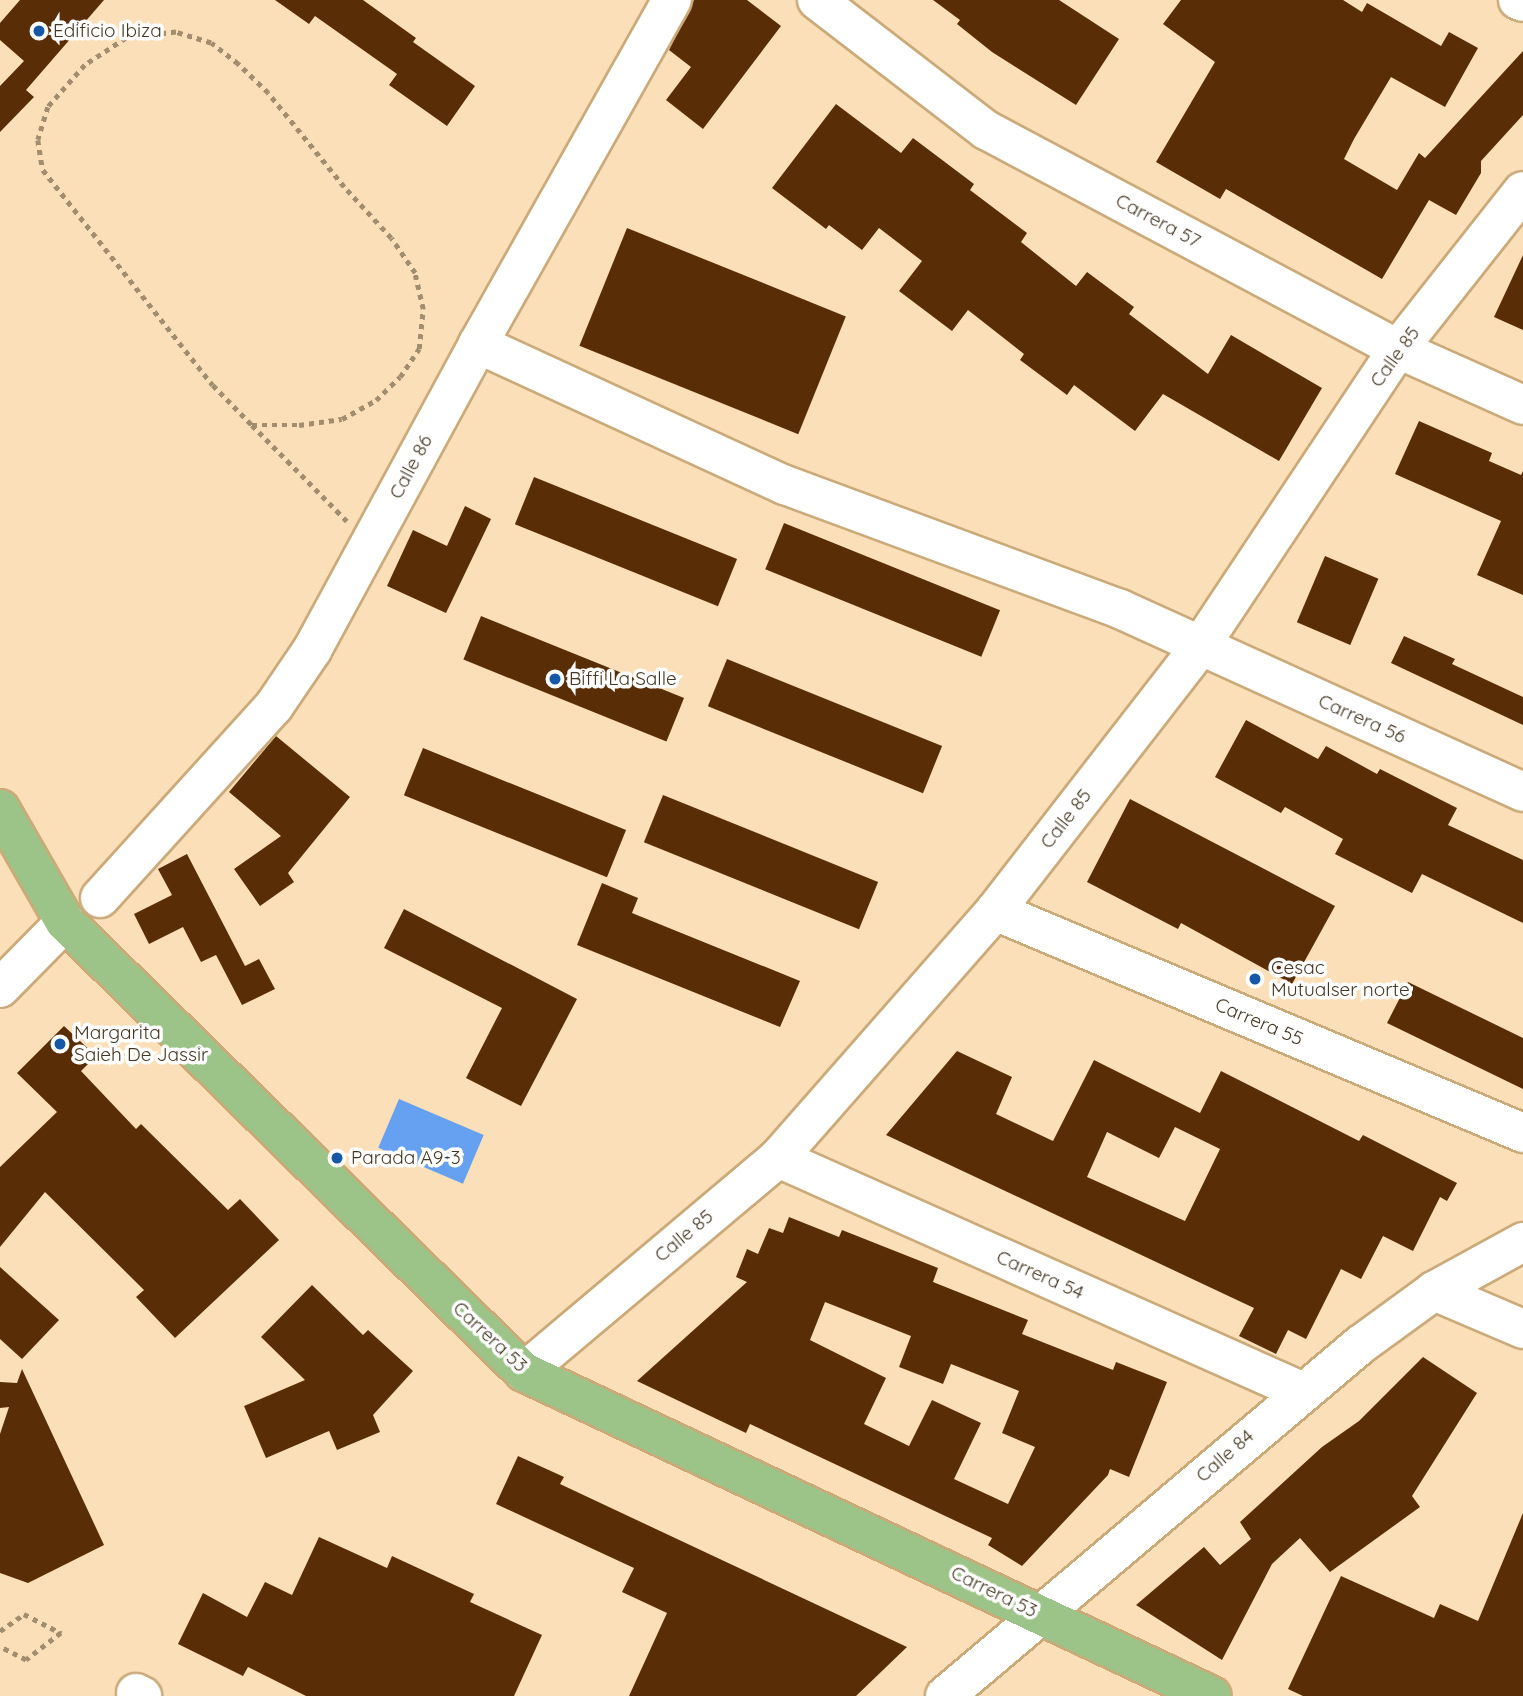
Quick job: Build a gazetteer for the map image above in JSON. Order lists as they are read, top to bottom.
{
  "streets": {
    "main road": ["Carrera 53"],
    "street": [
      "Carrera 57",
      "Calle 85",
      "Calle 86",
      "Carrera 56",
      "Carrera 55",
      "Carrera 54",
      "Calle 84"
    ]
  },
  "crossings": [
    ["Carrera 57", "Calle 85"],
    ["Calle 85", "Carrera 56"],
    ["Calle 85", "Carrera 55"],
    ["Calle 85", "Carrera 54"],
    ["Calle 85", "Carrera 53"],
    ["Calle 86", "Carrera 56"],
    ["Carrera 54", "Calle 84"],
    ["Carrera 53", "Calle 84"]
  ],
  "places": [
    "Edificio Ibiza",
    "Biffi La Salle",
    "Cesac Mutualser norte",
    "Margarita Saieh De Jassir",
    "Parada A9-3"
  ]
}
